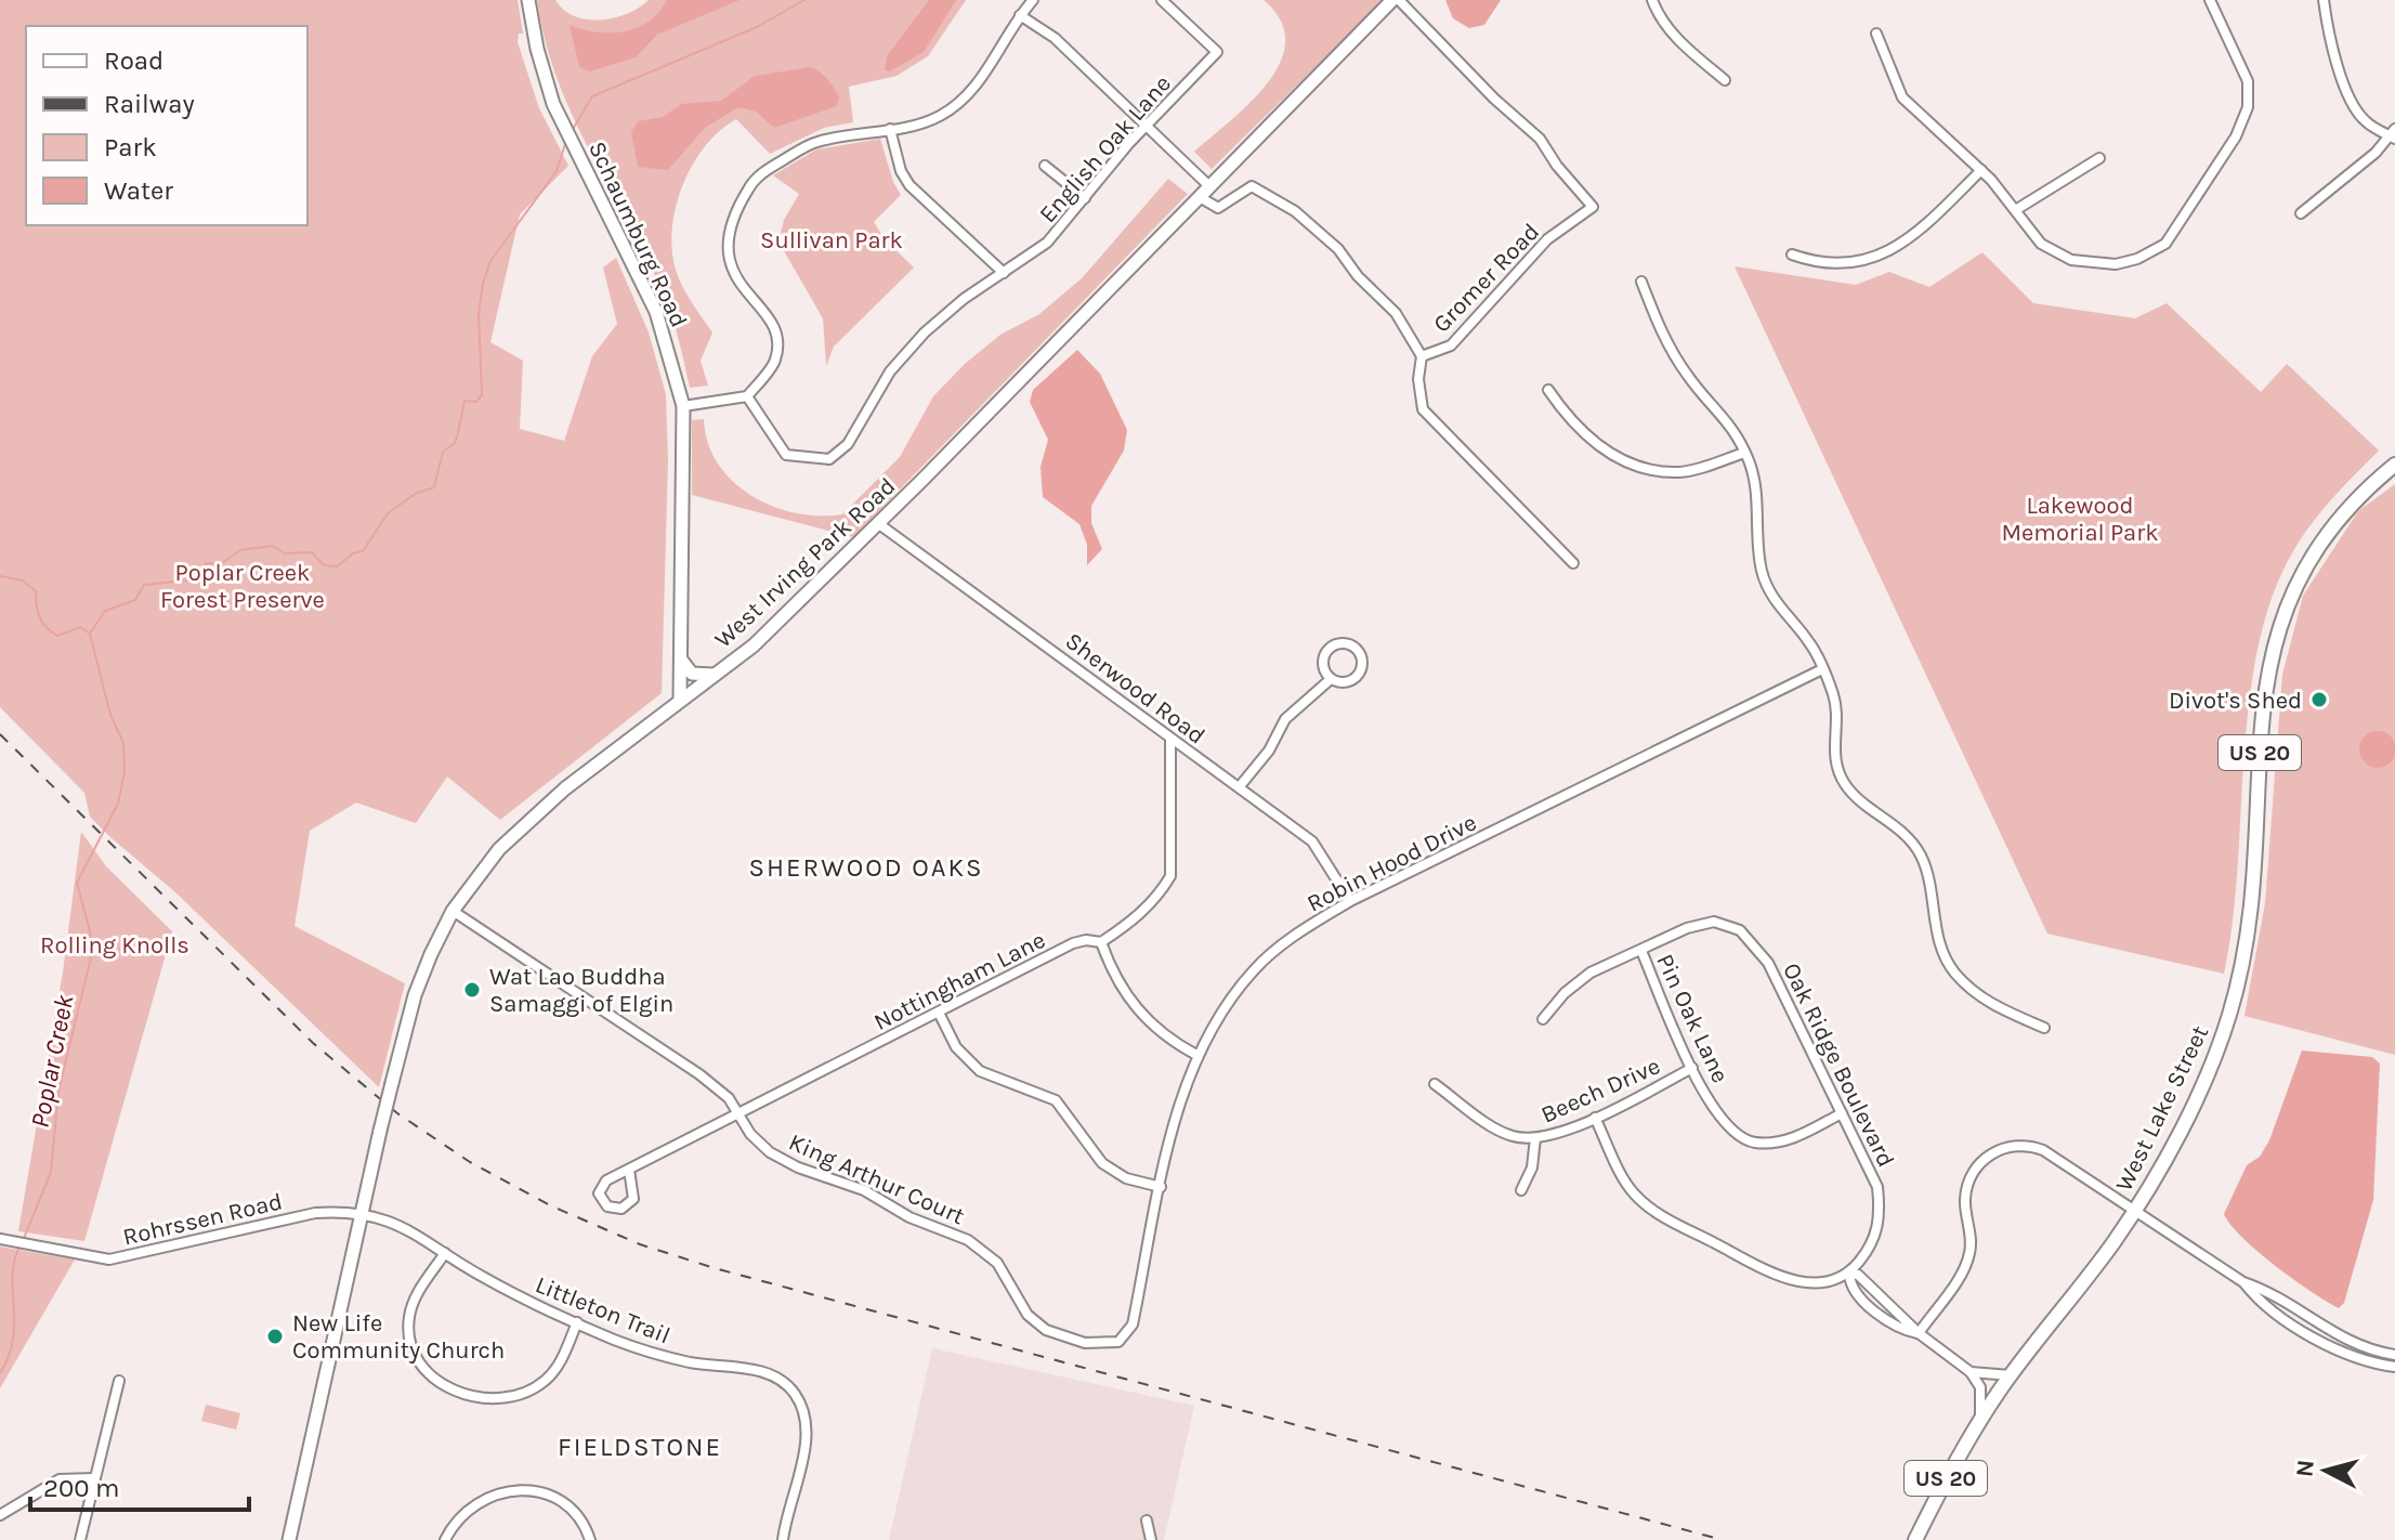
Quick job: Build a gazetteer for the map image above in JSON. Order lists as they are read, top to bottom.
{
  "streets": {
    "highway": ["US 20", "West Lake Street"],
    "main road": ["Schaumburg Road", "West Irving Park Road"],
    "street": [
      "English Oak Lane",
      "Gromer Road",
      "Sherwood Road",
      "Robin Hood Drive",
      "Nottingham Lane",
      "Pin Oak Lane",
      "Oak Ridge Boulevard",
      "Beech Drive",
      "King Arthur Court",
      "Rohrssen Road",
      "Littleton Trail"
    ]
  },
  "crossings": [
    ["Schaumburg Road", "West Irving Park Road"],
    ["Gromer Road", "West Irving Park Road"],
    ["West Irving Park Road", "Sherwood Road"],
    ["West Irving Park Road", "King Arthur Court"],
    ["West Irving Park Road", "Rohrssen Road"],
    ["West Irving Park Road", "Littleton Trail"],
    ["Sherwood Road", "Robin Hood Drive"],
    ["Sherwood Road", "Nottingham Lane"],
    ["Robin Hood Drive", "King Arthur Court"],
    ["Nottingham Lane", "King Arthur Court"],
    ["Pin Oak Lane", "Oak Ridge Boulevard"],
    ["Pin Oak Lane", "Beech Drive"],
    ["Rohrssen Road", "Littleton Trail"]
  ],
  "districts": ["SHERWOOD OAKS", "FIELDSTONE"],
  "water": ["Poplar Creek"],
  "parks": [
    "Sullivan Park",
    "Lakewood Memorial Park",
    "Poplar Creek Forest Preserve",
    "Rolling Knolls"
  ],
  "places": ["Divot's Shed", "Wat Lao Buddha Samaggi of Elgin", "New Life Community Church"],
  "legend": [
    "Road",
    "Railway",
    "Park",
    "Water"
  ],
  "scale_bar": "200 m",
  "north": "left"
}
